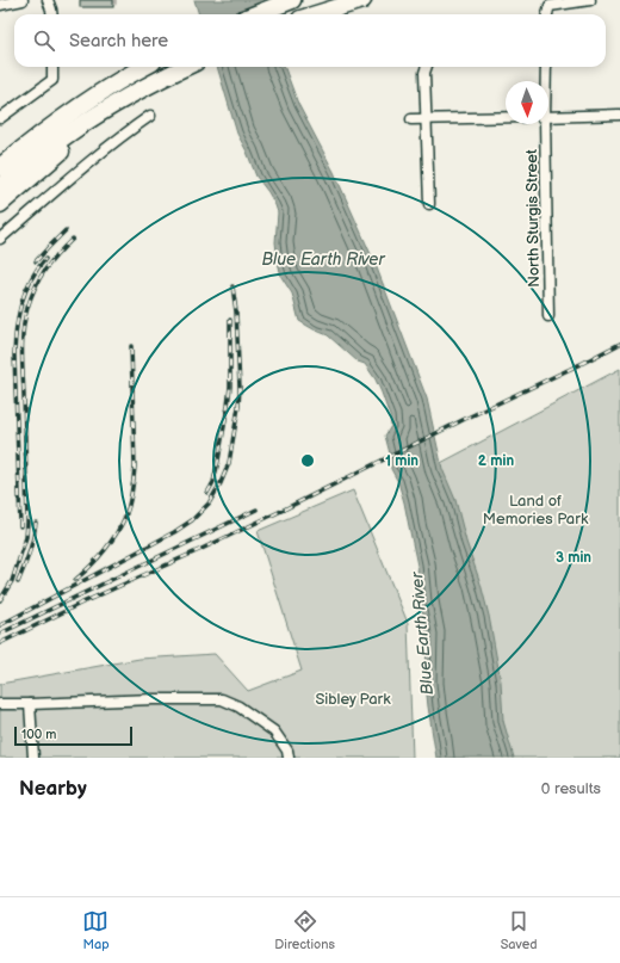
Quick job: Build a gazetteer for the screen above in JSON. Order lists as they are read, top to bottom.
{
  "streets": {
    "street": ["North Sturgis Street"]
  },
  "water": ["Blue Earth River"],
  "parks": ["Land of Memories Park", "Sibley Park"],
  "scale_bar": "100 m",
  "north": "bottom",
  "page": {
    "search": "Search here",
    "scale": "100 m",
    "heading": ["Nearby", "0 results"],
    "nav": ["Map", "Directions", "Saved"]
  },
  "rings": ["1 min", "2 min", "3 min"]
}
